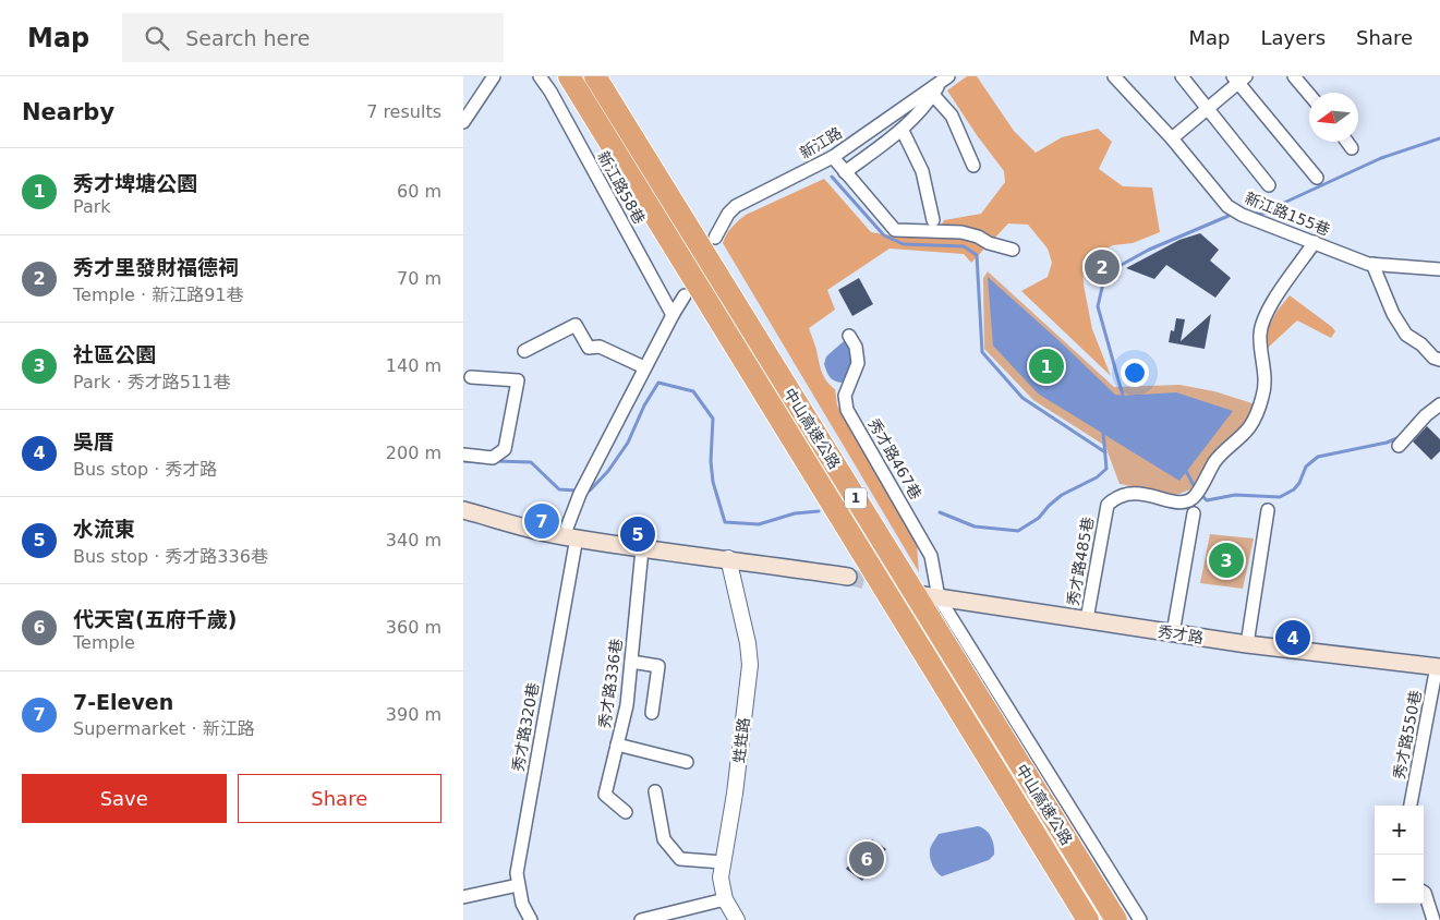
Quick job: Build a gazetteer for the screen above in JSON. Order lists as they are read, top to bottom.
{
  "streets": {
    "highway": ["中山高速公路", "1"],
    "main road": ["秀才路"],
    "street": [
      "新江路",
      "新江路58巷",
      "新江路155巷",
      "秀才路467巷",
      "秀才路485巷",
      "秀才路336巷",
      "秀才路320巷",
      "秀才路550巷",
      "甡甡路"
    ]
  },
  "crossings": [
    ["新江路155巷", "秀才路485巷"],
    ["秀才路467巷", "秀才路"],
    ["秀才路485巷", "秀才路"],
    ["秀才路", "秀才路550巷"]
  ],
  "north": "left",
  "page": {
    "header": "Map",
    "search": "Search here",
    "nav": ["Map", "Layers", "Share"],
    "heading": ["Nearby", "7 results"],
    "list": [
      {
        "mark": "1",
        "name": "秀才埤塘公園",
        "note": "Park",
        "value": "60 m"
      },
      {
        "mark": "2",
        "name": "秀才里發財福德祠",
        "note": "Temple · 新江路91巷",
        "value": "70 m"
      },
      {
        "mark": "3",
        "name": "社區公園",
        "note": "Park · 秀才路511巷",
        "value": "140 m"
      },
      {
        "mark": "4",
        "name": "吳厝",
        "note": "Bus stop · 秀才路",
        "value": "200 m"
      },
      {
        "mark": "5",
        "name": "水流東",
        "note": "Bus stop · 秀才路336巷",
        "value": "340 m"
      },
      {
        "mark": "6",
        "name": "代天宮(五府千歲)",
        "note": "Temple",
        "value": "360 m"
      },
      {
        "mark": "7",
        "name": "7-Eleven",
        "note": "Supermarket · 新江路",
        "value": "390 m"
      }
    ],
    "pins": [
      "2",
      "1",
      "7",
      "5",
      "3",
      "4",
      "6"
    ],
    "buttons": ["Save", "Share"],
    "map_buttons": ["+", "−"]
  }
}
